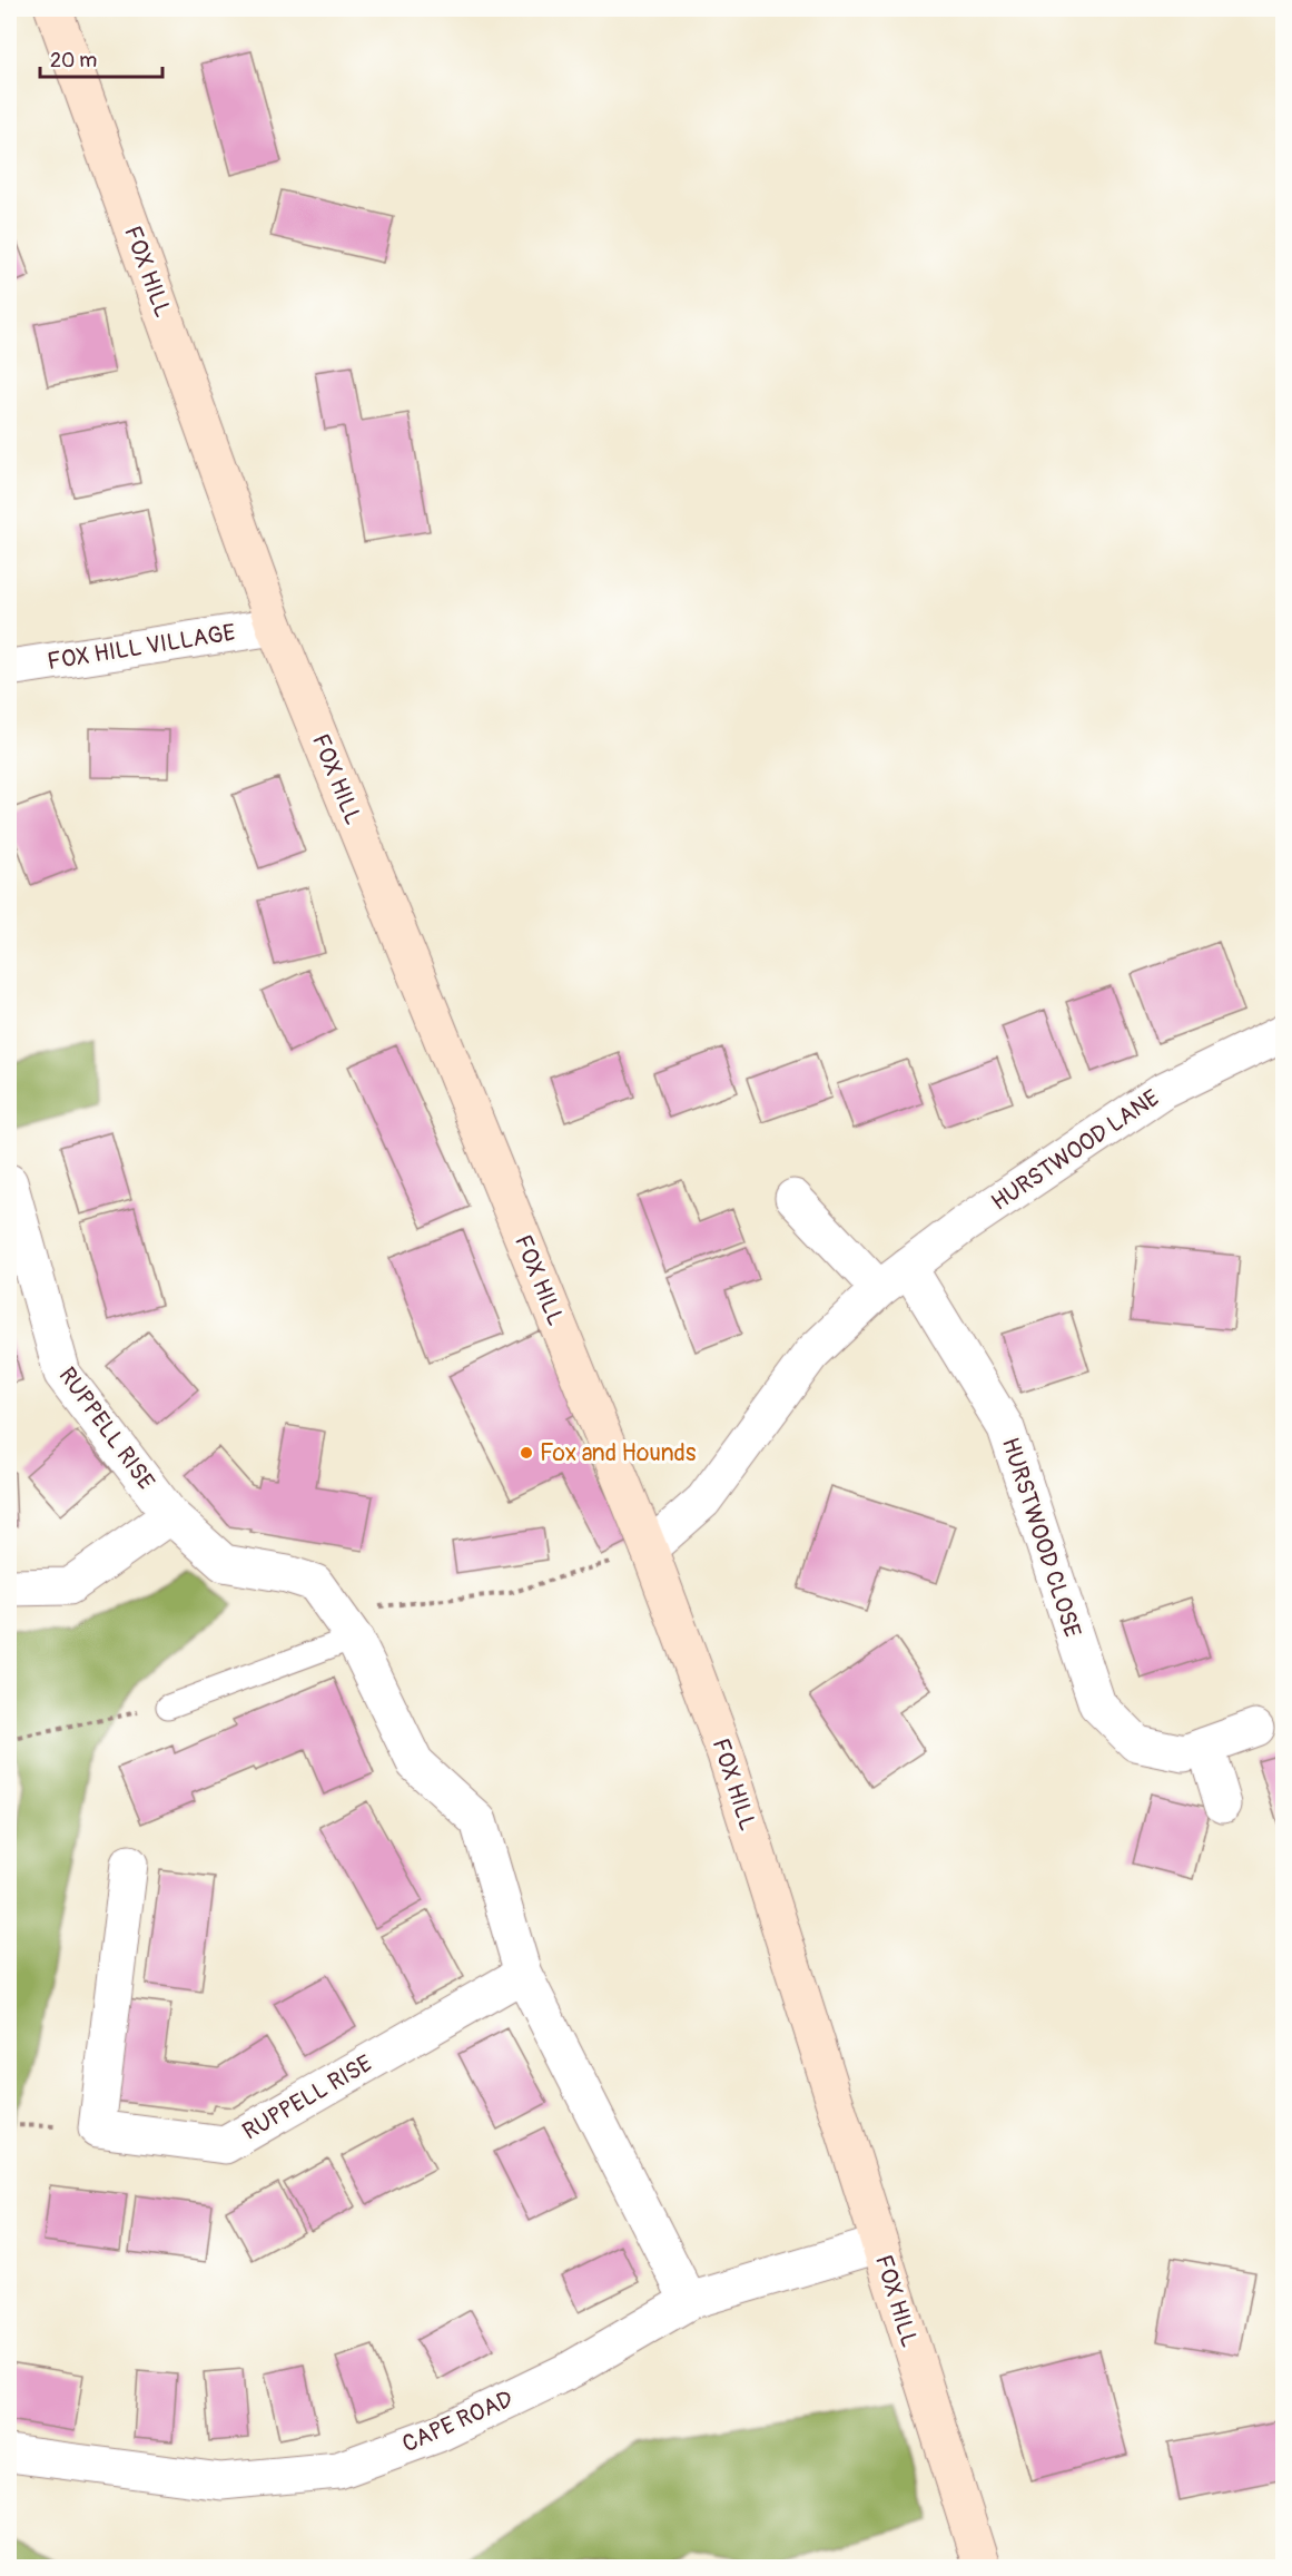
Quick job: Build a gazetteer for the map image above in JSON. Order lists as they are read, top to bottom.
{
  "streets": {
    "main road": ["FOX HILL"],
    "street": [
      "FOX HILL VILLAGE",
      "HURSTWOOD LANE",
      "RUPPELL RISE",
      "HURSTWOOD CLOSE",
      "CAPE ROAD"
    ]
  },
  "crossings": [
    ["FOX HILL", "FOX HILL VILLAGE"],
    ["FOX HILL", "HURSTWOOD LANE"],
    ["FOX HILL", "CAPE ROAD"],
    ["HURSTWOOD LANE", "HURSTWOOD CLOSE"],
    ["RUPPELL RISE", "CAPE ROAD"]
  ],
  "places": ["Fox and Hounds"],
  "scale_bar": "20 m"
}
